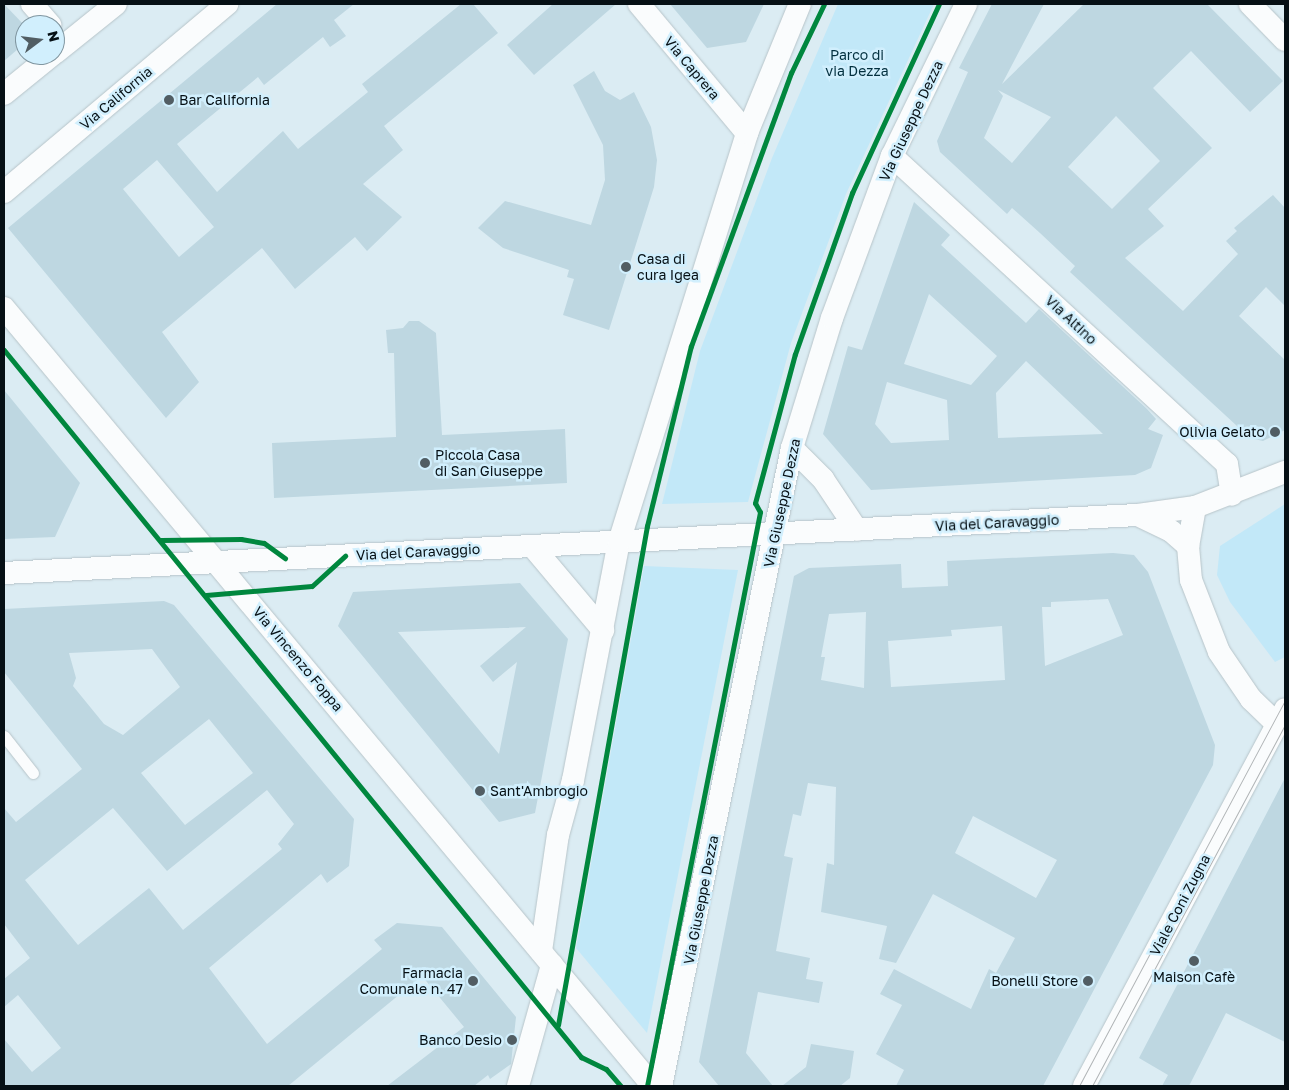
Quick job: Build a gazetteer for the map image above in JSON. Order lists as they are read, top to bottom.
{
  "streets": {
    "street": [
      "Via Caprera",
      "Via California",
      "Via Giuseppe Dezza",
      "Via Altino",
      "Via del Caravaggio",
      "Via Vincenzo Foppa",
      "Viale Coni Zugna"
    ]
  },
  "crossings": [
    ["Via Giuseppe Dezza", "Via Altino"],
    ["Via Giuseppe Dezza", "Via del Caravaggio"],
    ["Via Altino", "Via del Caravaggio"],
    ["Via del Caravaggio", "Via Vincenzo Foppa"]
  ],
  "parks": ["Parco di via Dezza"],
  "places": [
    "Bar California",
    "Casa di cura Igea",
    "Olivia Gelato",
    "Piccola Casa di San Giuseppe",
    "Sant'Ambrogio",
    "Maison Cafè",
    "Farmacia Comunale n. 47",
    "Bonelli Store",
    "Banco Desio"
  ],
  "north": "right"
}
